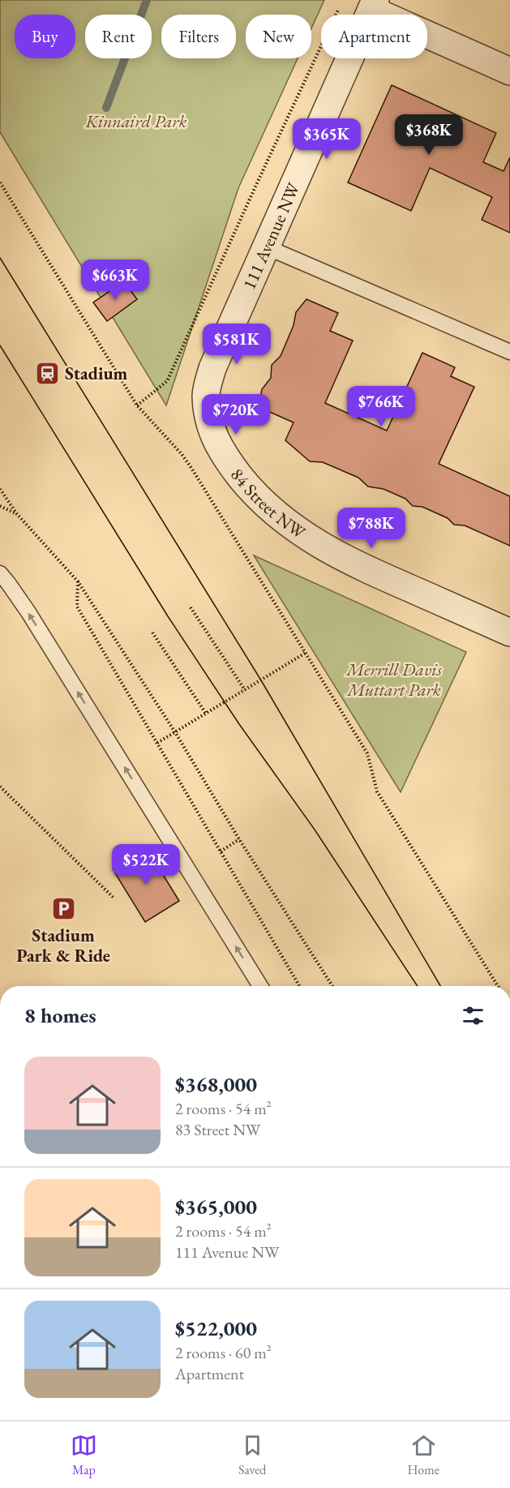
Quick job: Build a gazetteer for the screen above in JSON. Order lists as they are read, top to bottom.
{
  "streets": {
    "street": ["111 Avenue NW", "84 Street NW"]
  },
  "crossings": [
    ["111 Avenue NW", "84 Street NW"]
  ],
  "parks": ["Kinnaird Park", "Merrill Davis Muttart Park"],
  "places": {
    "station": ["Stadium"],
    "parking": ["Stadium Park & Ride"]
  },
  "page": {
    "chip": [
      "Buy",
      "Rent",
      "Filters",
      "New",
      "Apartment"
    ],
    "price": [
      "$368K",
      "$365K",
      "$663K",
      "$581K",
      "$766K",
      "$720K",
      "$788K",
      "$522K"
    ],
    "heading": "8 homes",
    "list": [
      {
        "name": "$368,000",
        "note": "2 rooms · 54 m² · 83 Street NW"
      },
      {
        "name": "$365,000",
        "note": "2 rooms · 54 m² · 111 Avenue NW"
      },
      {
        "name": "$522,000",
        "note": "2 rooms · 60 m² · Apartment"
      }
    ],
    "tabs": ["Map", "Saved", "Home"]
  }
}
